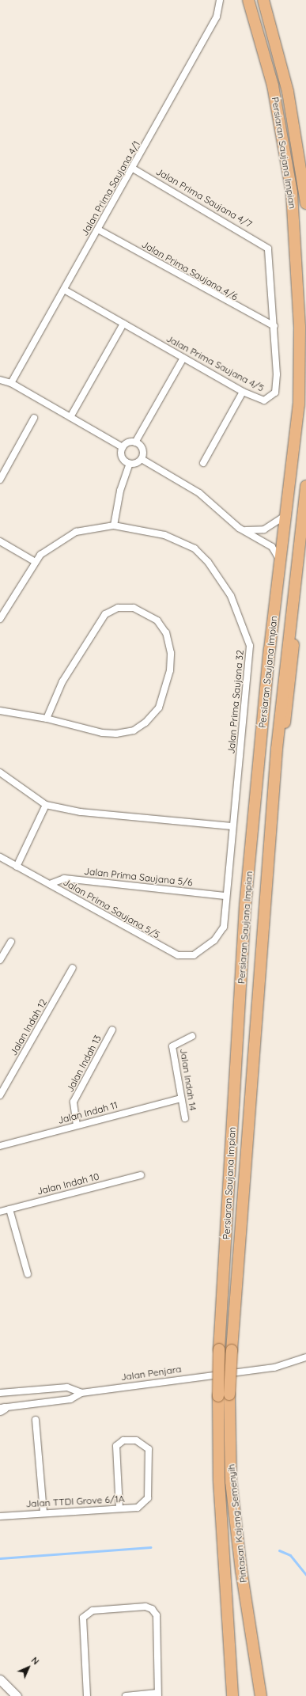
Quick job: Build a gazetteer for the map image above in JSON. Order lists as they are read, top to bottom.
{
  "streets": {
    "highway": ["Persiaran Saujana Impian", "Pintasan Kajang-Semenyih"],
    "street": [
      "Jalan Prima Saujana 4/1",
      "Jalan Prima Saujana 4/7",
      "Jalan Prima Saujana 4/6",
      "Jalan Prima Saujana 4/5",
      "Jalan Prima Saujana 32",
      "Jalan Prima Saujana 5/6",
      "Jalan Prima Saujana 5/5",
      "Jalan Indah 12",
      "Jalan Indah 13",
      "Jalan Indah 14",
      "Jalan Indah 11",
      "Jalan Indah 10",
      "Jalan Penjara",
      "Jalan TTDI Grove 6/1A"
    ]
  },
  "crossings": [
    ["Persiaran Saujana Impian", "Pintasan Kajang-Semenyih"],
    ["Jalan Prima Saujana 4/1", "Jalan Prima Saujana 4/7"],
    ["Jalan Prima Saujana 4/1", "Jalan Prima Saujana 4/6"],
    ["Jalan Prima Saujana 4/1", "Jalan Prima Saujana 4/5"],
    ["Jalan Prima Saujana 4/7", "Jalan Prima Saujana 4/5"],
    ["Jalan Prima Saujana 4/6", "Jalan Prima Saujana 4/5"],
    ["Jalan Prima Saujana 32", "Jalan Prima Saujana 5/6"],
    ["Jalan Prima Saujana 32", "Jalan Prima Saujana 5/5"],
    ["Jalan Prima Saujana 5/6", "Jalan Prima Saujana 5/5"],
    ["Jalan Indah 13", "Jalan Indah 11"],
    ["Jalan Indah 14", "Jalan Indah 11"]
  ],
  "north": "top right"
}
